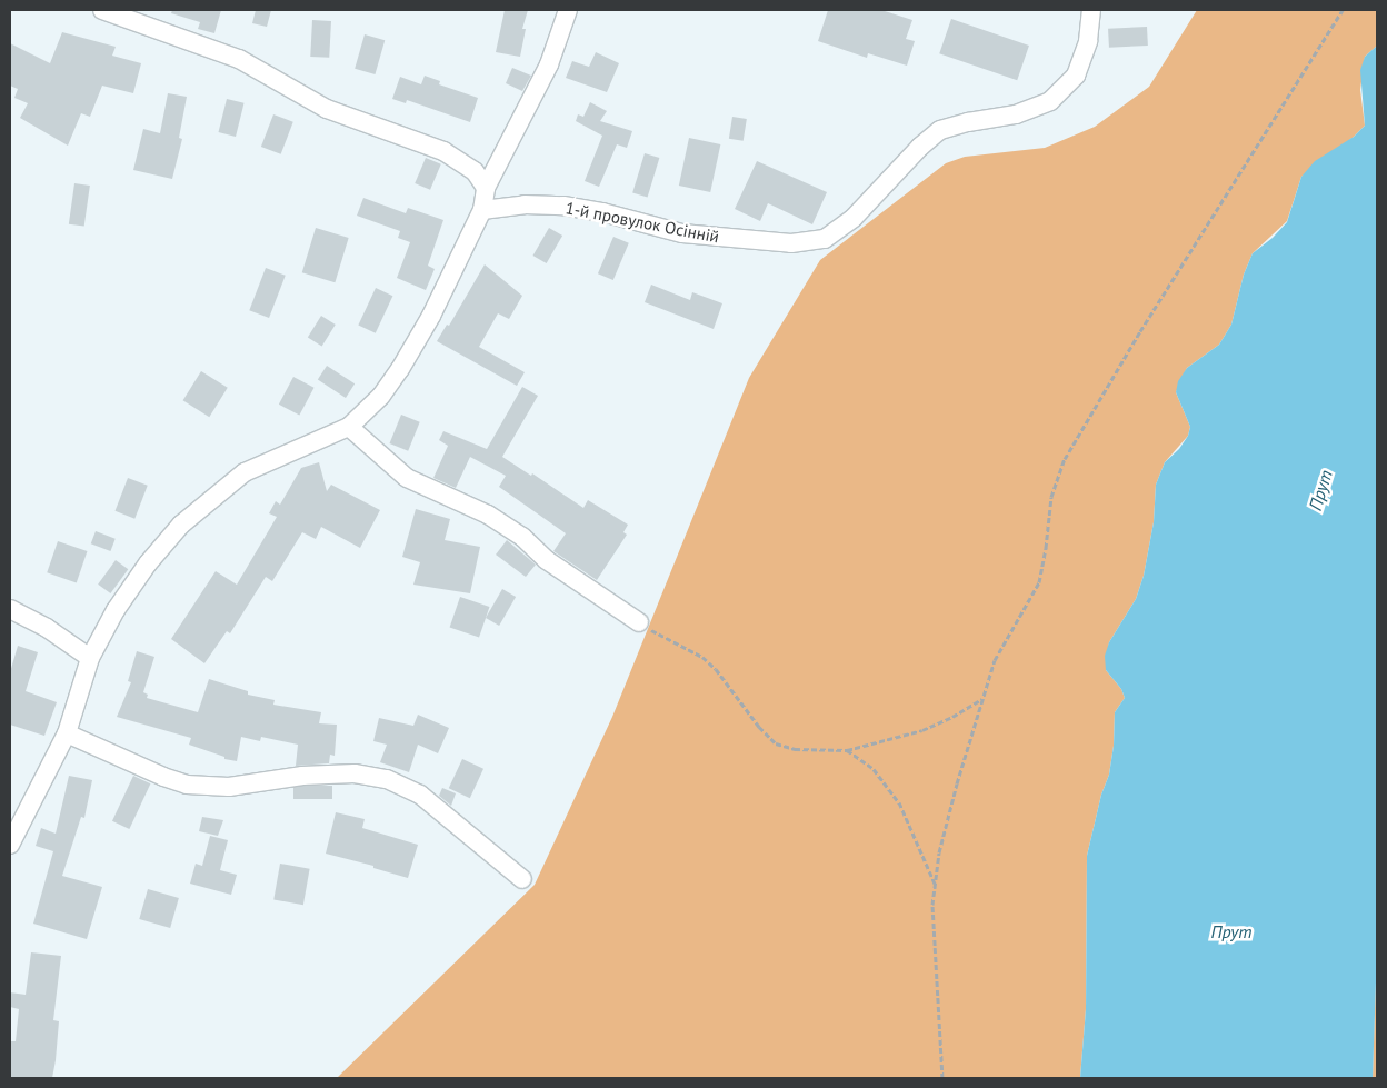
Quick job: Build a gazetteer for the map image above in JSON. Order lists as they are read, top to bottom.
{
  "streets": {
    "street": ["1-й провулок Осінній"]
  },
  "water": ["Прут"]
}
